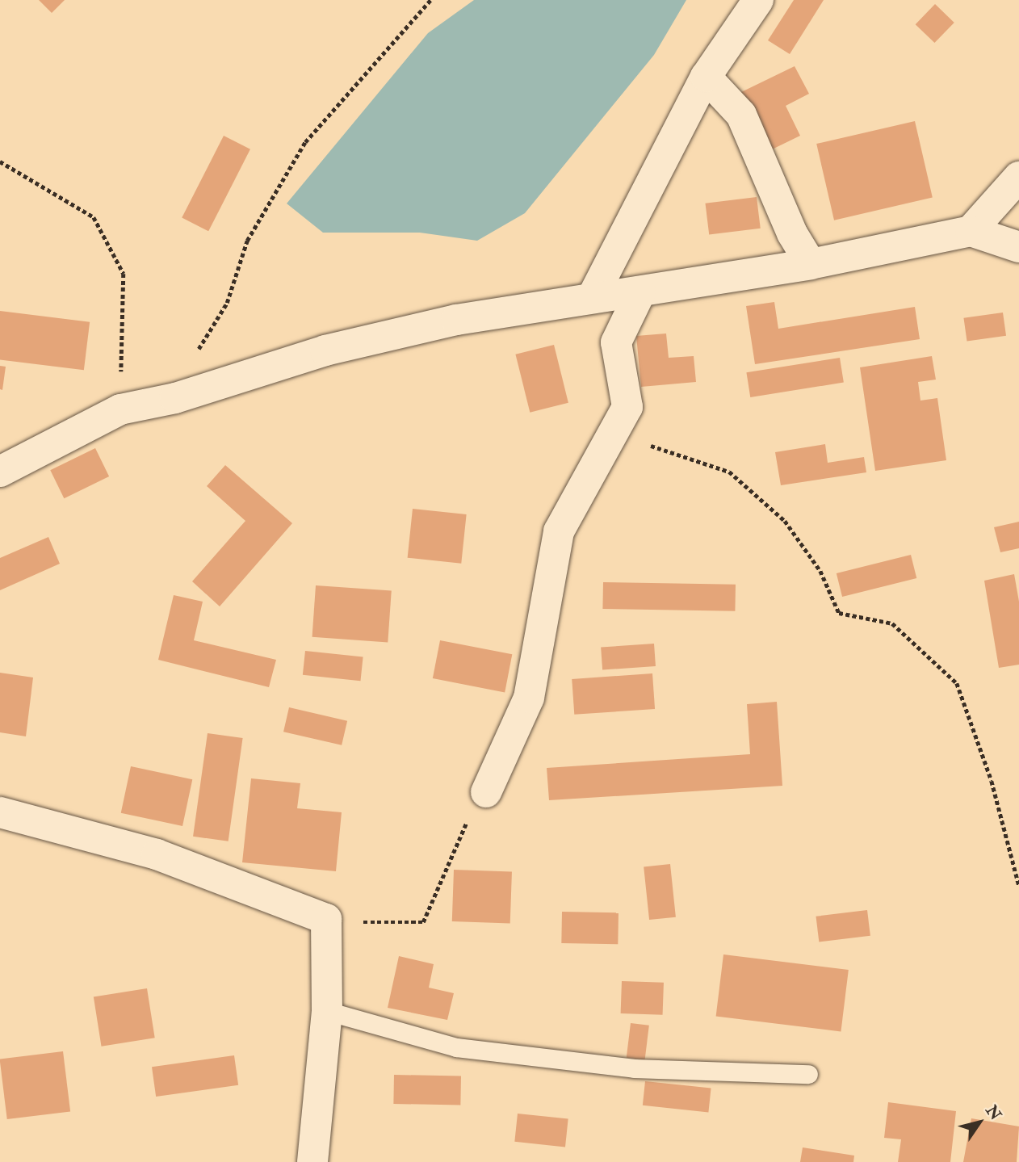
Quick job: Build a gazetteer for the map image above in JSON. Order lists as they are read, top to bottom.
{
  "north": "top right"
}
